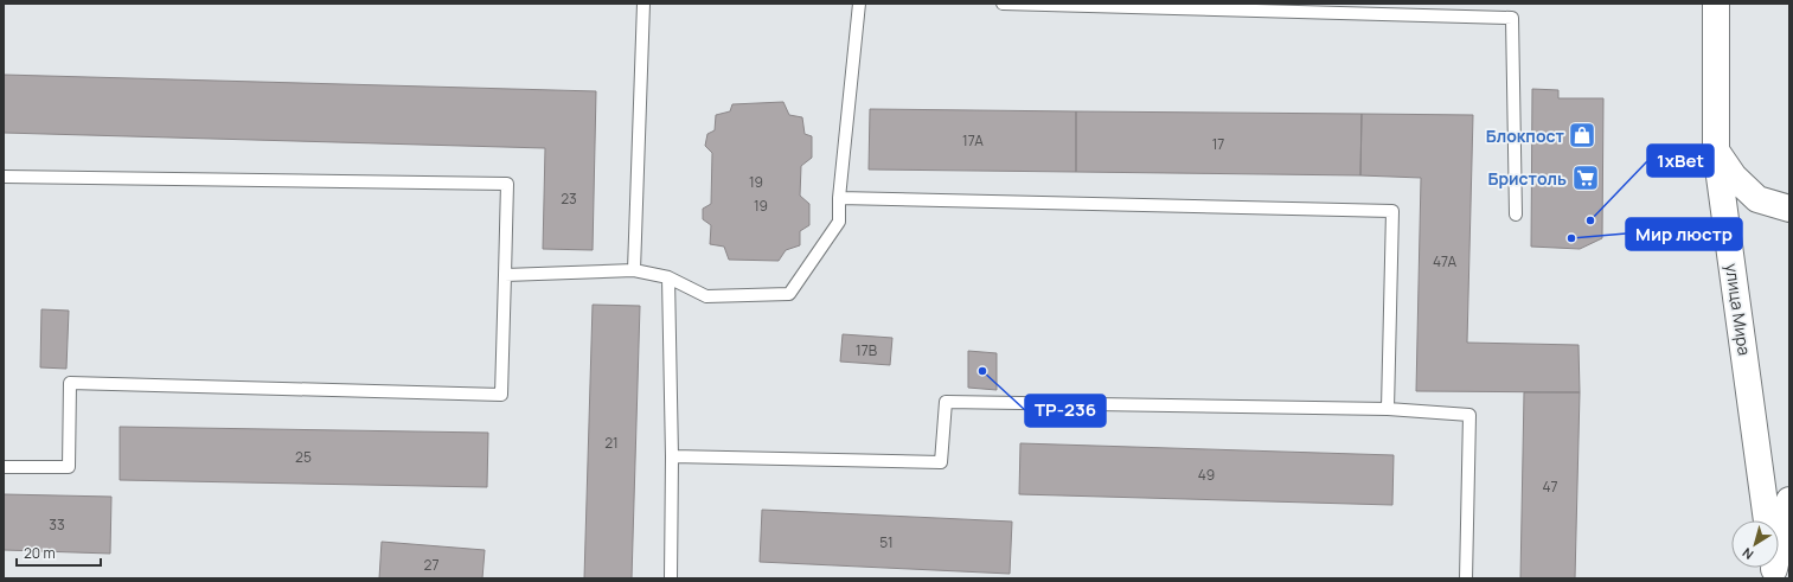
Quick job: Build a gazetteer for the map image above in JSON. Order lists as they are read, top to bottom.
{
  "streets": {
    "street": ["улица Мира"]
  },
  "places": {
    "shop": ["Блокпост"],
    "supermarket": ["Бристоль"],
    "other": ["1xBet", "Мир люстр", "ТР-236"]
  },
  "house_numbers": [
    "17А",
    "17",
    "19",
    "23",
    "19",
    "47А",
    "17В",
    "21",
    "25",
    "49",
    "47",
    "33",
    "51",
    "27"
  ],
  "scale_bar": "20 m",
  "north": "bottom left"
}
